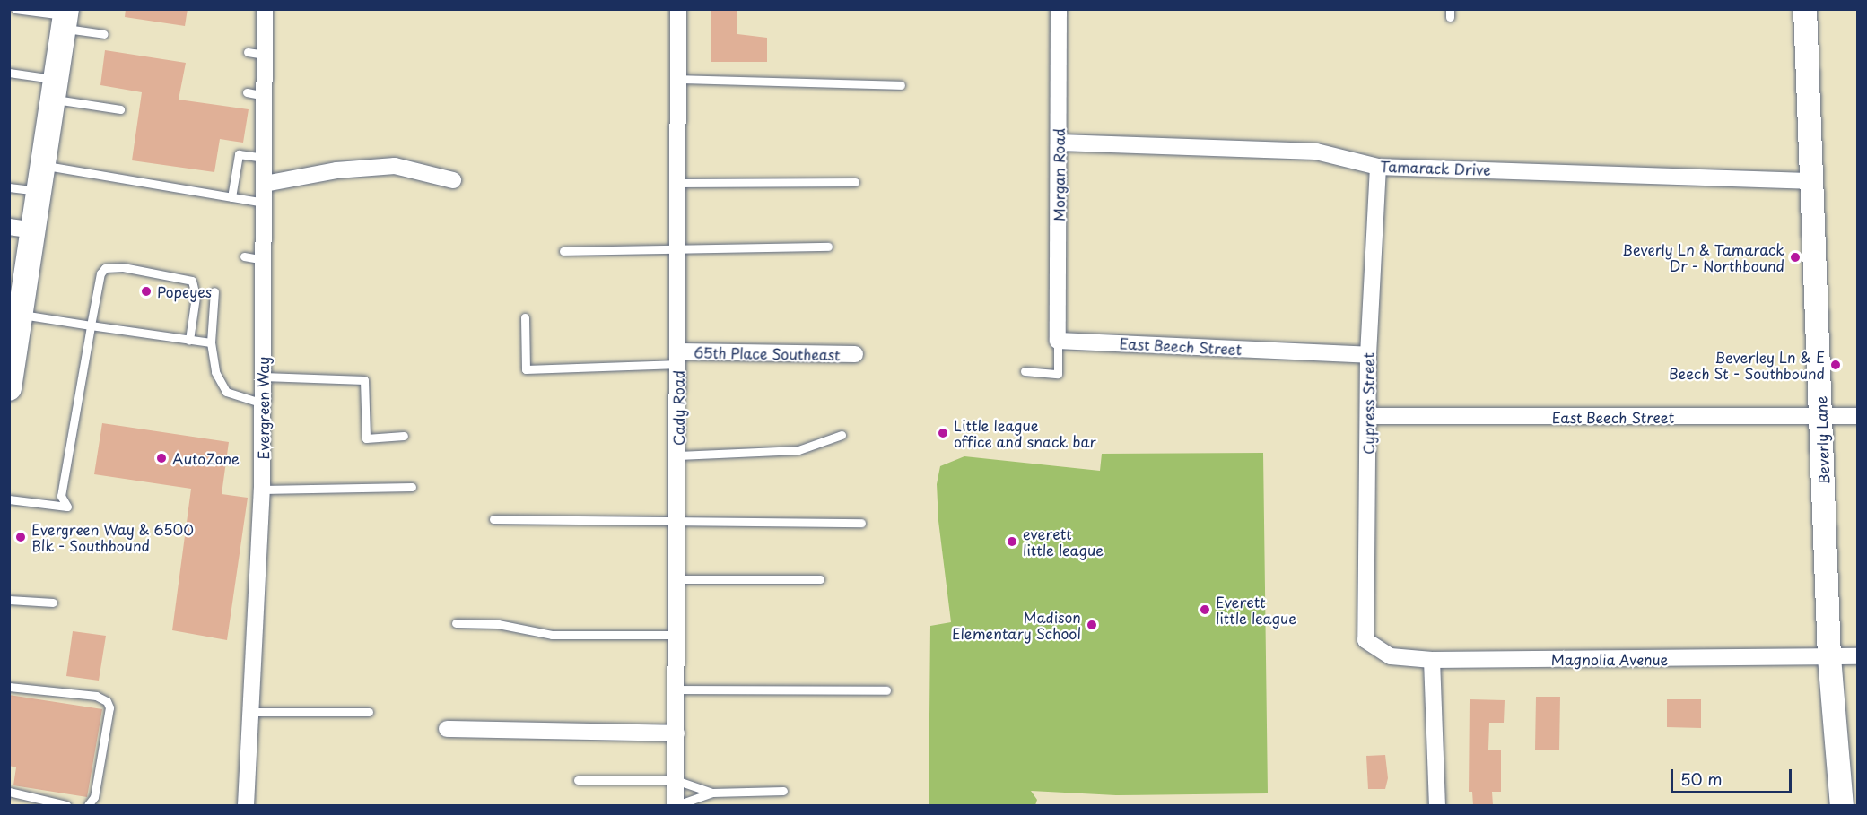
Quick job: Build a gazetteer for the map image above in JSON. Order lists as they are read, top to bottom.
{
  "streets": {
    "street": [
      "Tamarack Drive",
      "Morgan Road",
      "East Beech Street",
      "65th Place Southeast",
      "Cypress Street",
      "Evergreen Way",
      "Cady Road",
      "Beverly Lane",
      "Magnolia Avenue"
    ]
  },
  "crossings": [
    ["Tamarack Drive", "Morgan Road"],
    ["Tamarack Drive", "Cypress Street"],
    ["Tamarack Drive", "Beverly Lane"],
    ["Morgan Road", "East Beech Street"],
    ["East Beech Street", "Cypress Street"],
    ["East Beech Street", "Beverly Lane"],
    ["65th Place Southeast", "Cady Road"],
    ["Cypress Street", "Magnolia Avenue"],
    ["Beverly Lane", "Magnolia Avenue"]
  ],
  "places": [
    "Beverly Ln & Tamarack Dr - Northbound",
    "Popeyes",
    "Beverley Ln & E Beech St - Southbound",
    "Little league office and snack bar",
    "AutoZone",
    "Evergreen Way & 6500 Blk - Southbound",
    "everett little league",
    "Everett little league",
    "Madison Elementary School"
  ],
  "scale_bar": "50 m"
}
